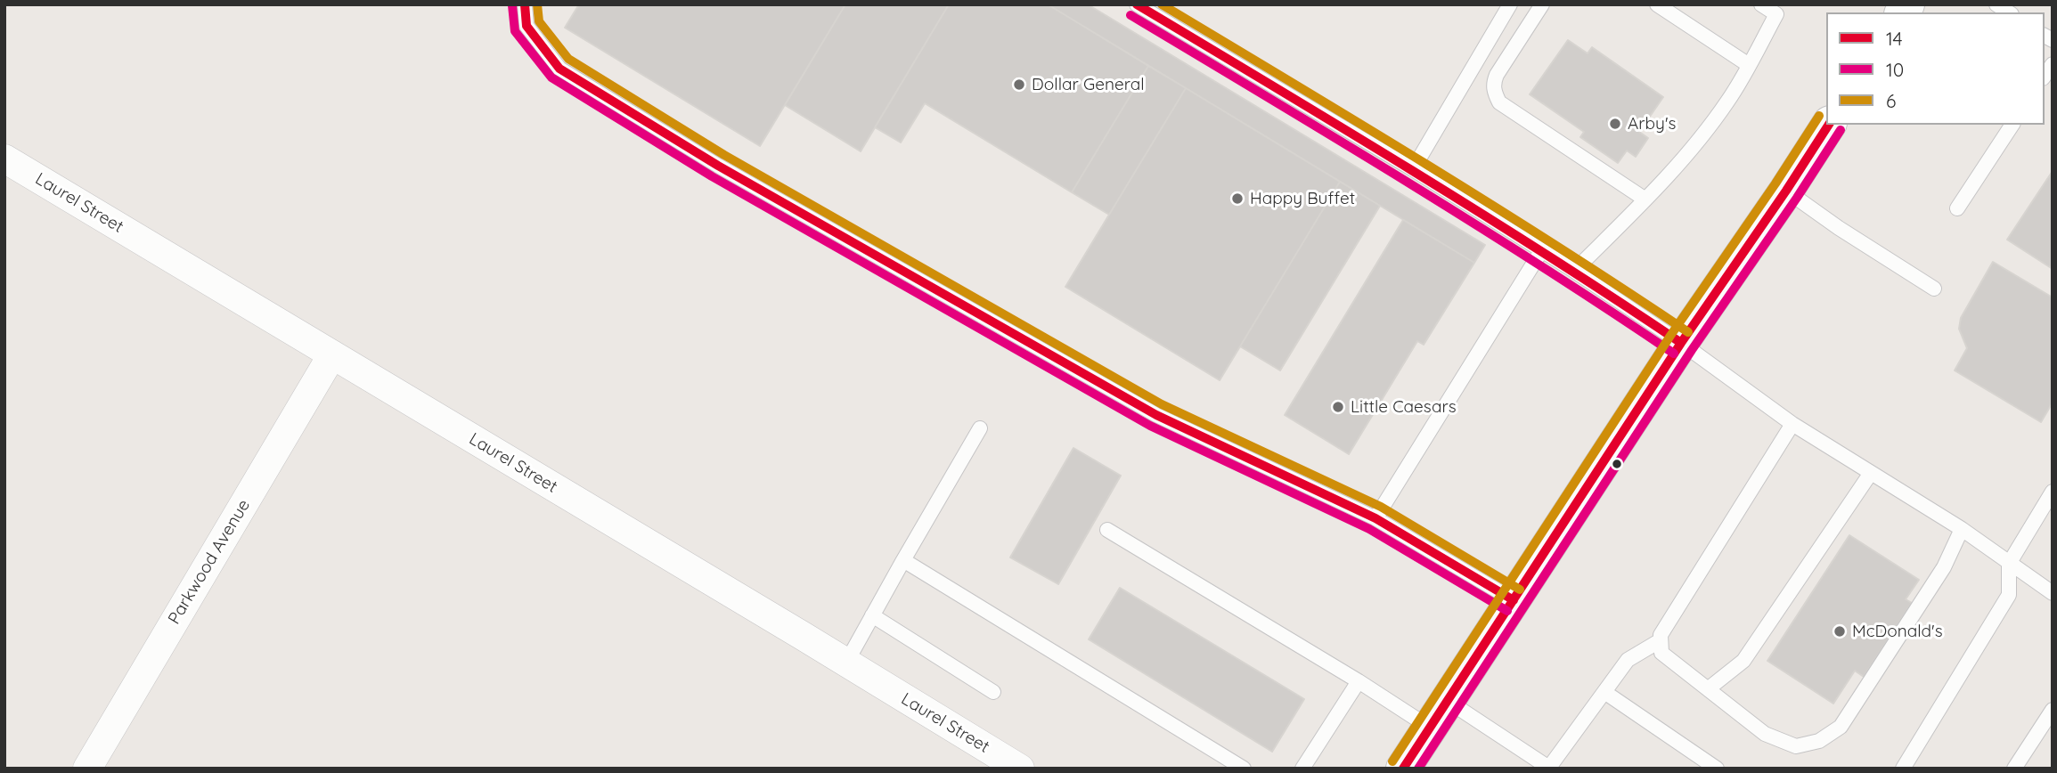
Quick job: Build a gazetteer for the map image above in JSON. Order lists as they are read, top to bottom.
{
  "streets": {
    "street": ["Laurel Street", "Parkwood Avenue"]
  },
  "crossings": [
    ["Laurel Street", "Parkwood Avenue"]
  ],
  "places": [
    "Dollar General",
    "Arby's",
    "Happy Buffet",
    "Little Caesars",
    "McDonald's"
  ],
  "lines": ["transit line 14", "transit line 6", "transit line 10"],
  "legend": ["14", "10", "6"]
}
